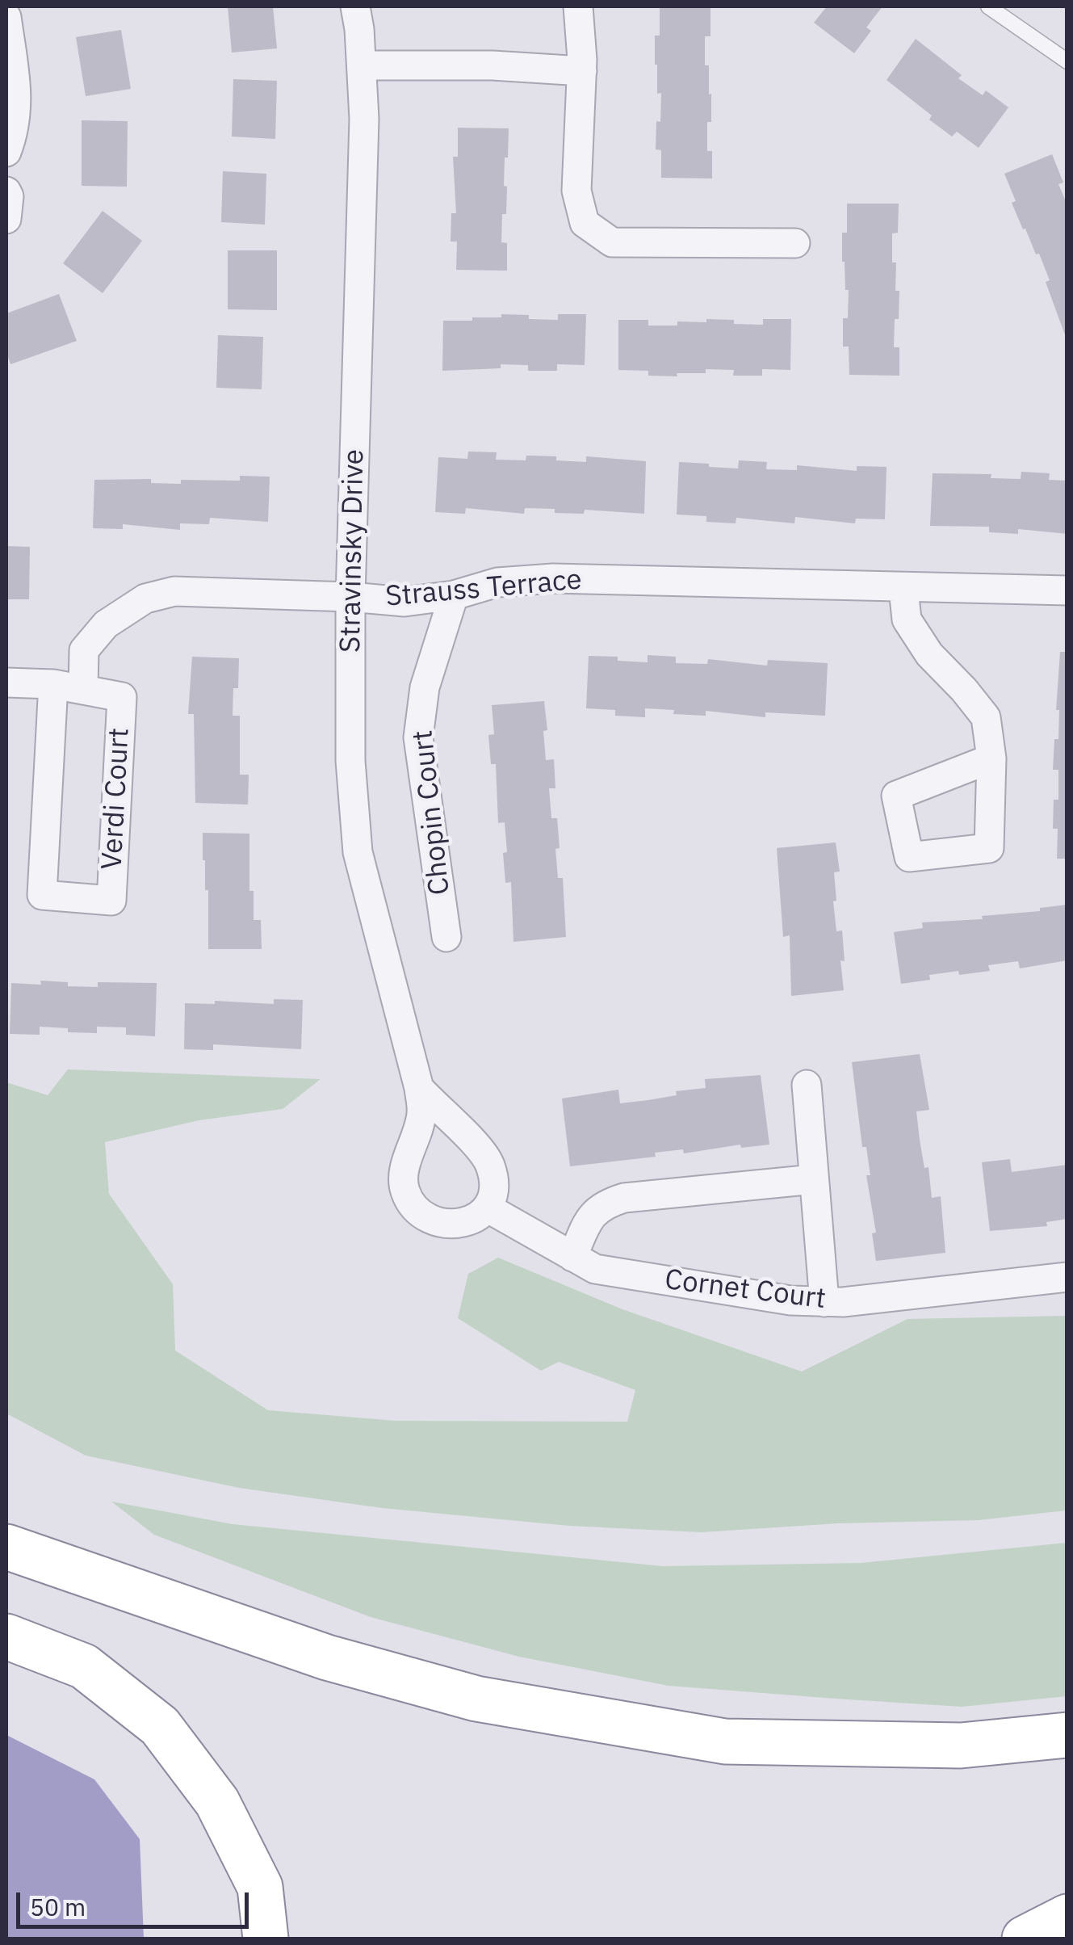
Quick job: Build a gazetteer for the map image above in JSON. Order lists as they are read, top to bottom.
{
  "streets": {
    "street": [
      "Stravinsky Drive",
      "Strauss Terrace",
      "Verdi Court",
      "Chopin Court",
      "Cornet Court"
    ]
  },
  "crossings": [
    ["Stravinsky Drive", "Strauss Terrace"],
    ["Stravinsky Drive", "Cornet Court"],
    ["Strauss Terrace", "Verdi Court"],
    ["Strauss Terrace", "Chopin Court"]
  ],
  "scale_bar": "50 m"
}
